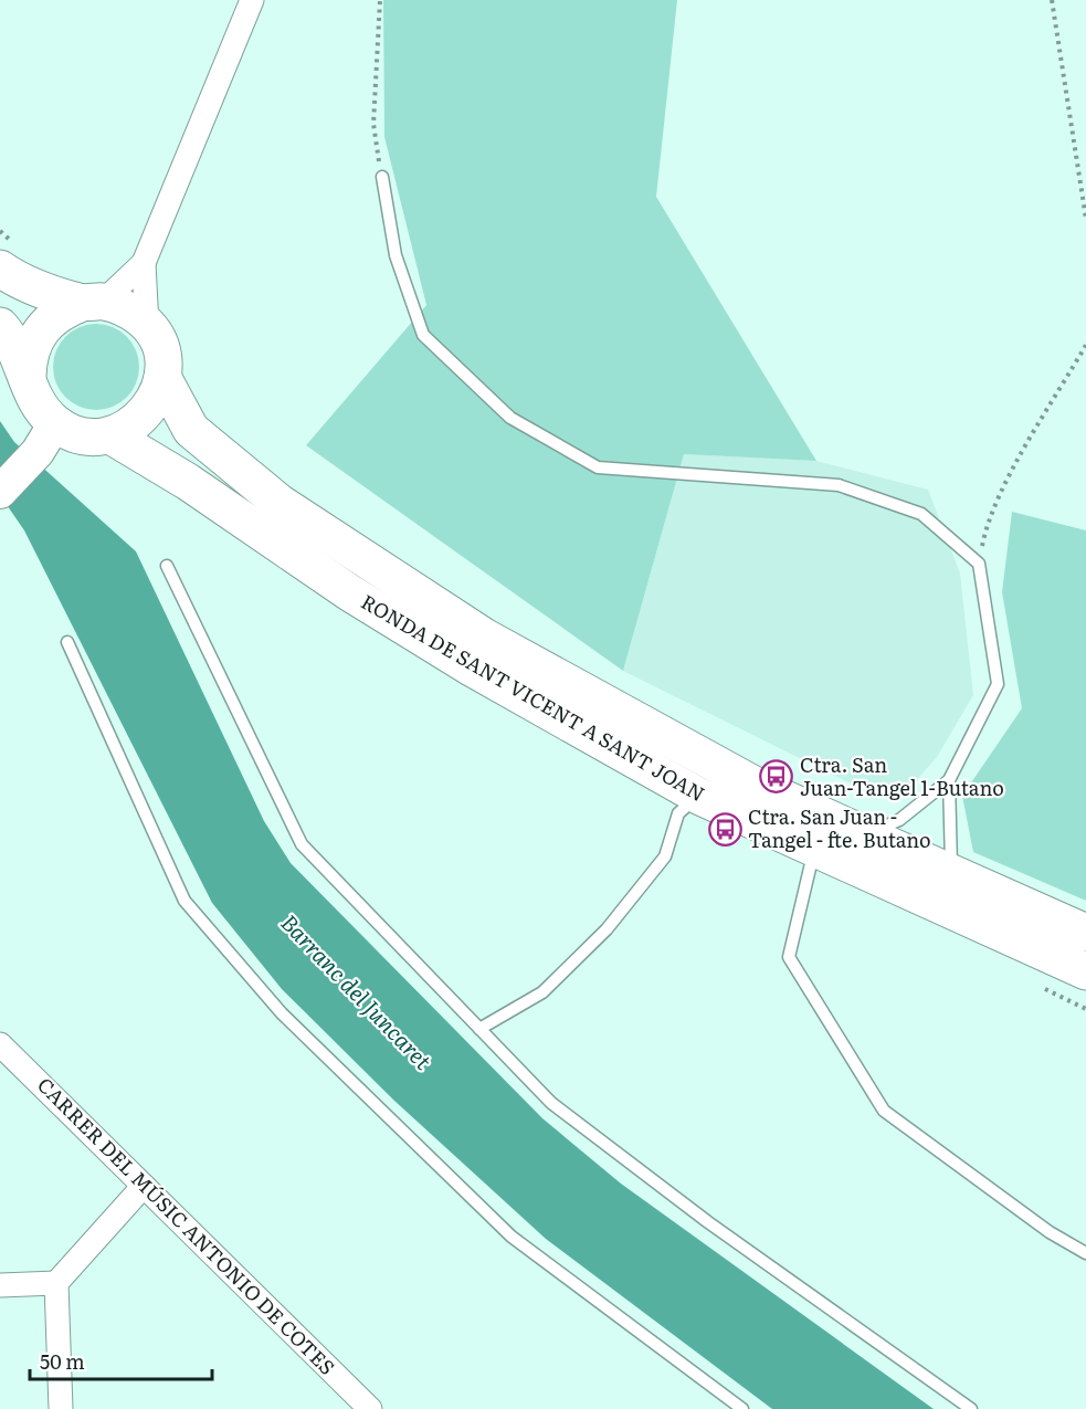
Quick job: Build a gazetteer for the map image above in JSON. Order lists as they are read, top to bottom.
{
  "streets": {
    "main road": ["RONDA DE SANT VICENT A SANT JOAN"],
    "street": ["CARRER DEL MÚSIC ANTONIO DE COTES"]
  },
  "water": ["Barranc del Juncaret"],
  "places": {
    "bus stop": ["Ctra. San Juan-Tangel 1-Butano", "Ctra. San Juan - Tangel - fte. Butano"]
  },
  "scale_bar": "50 m"
}
